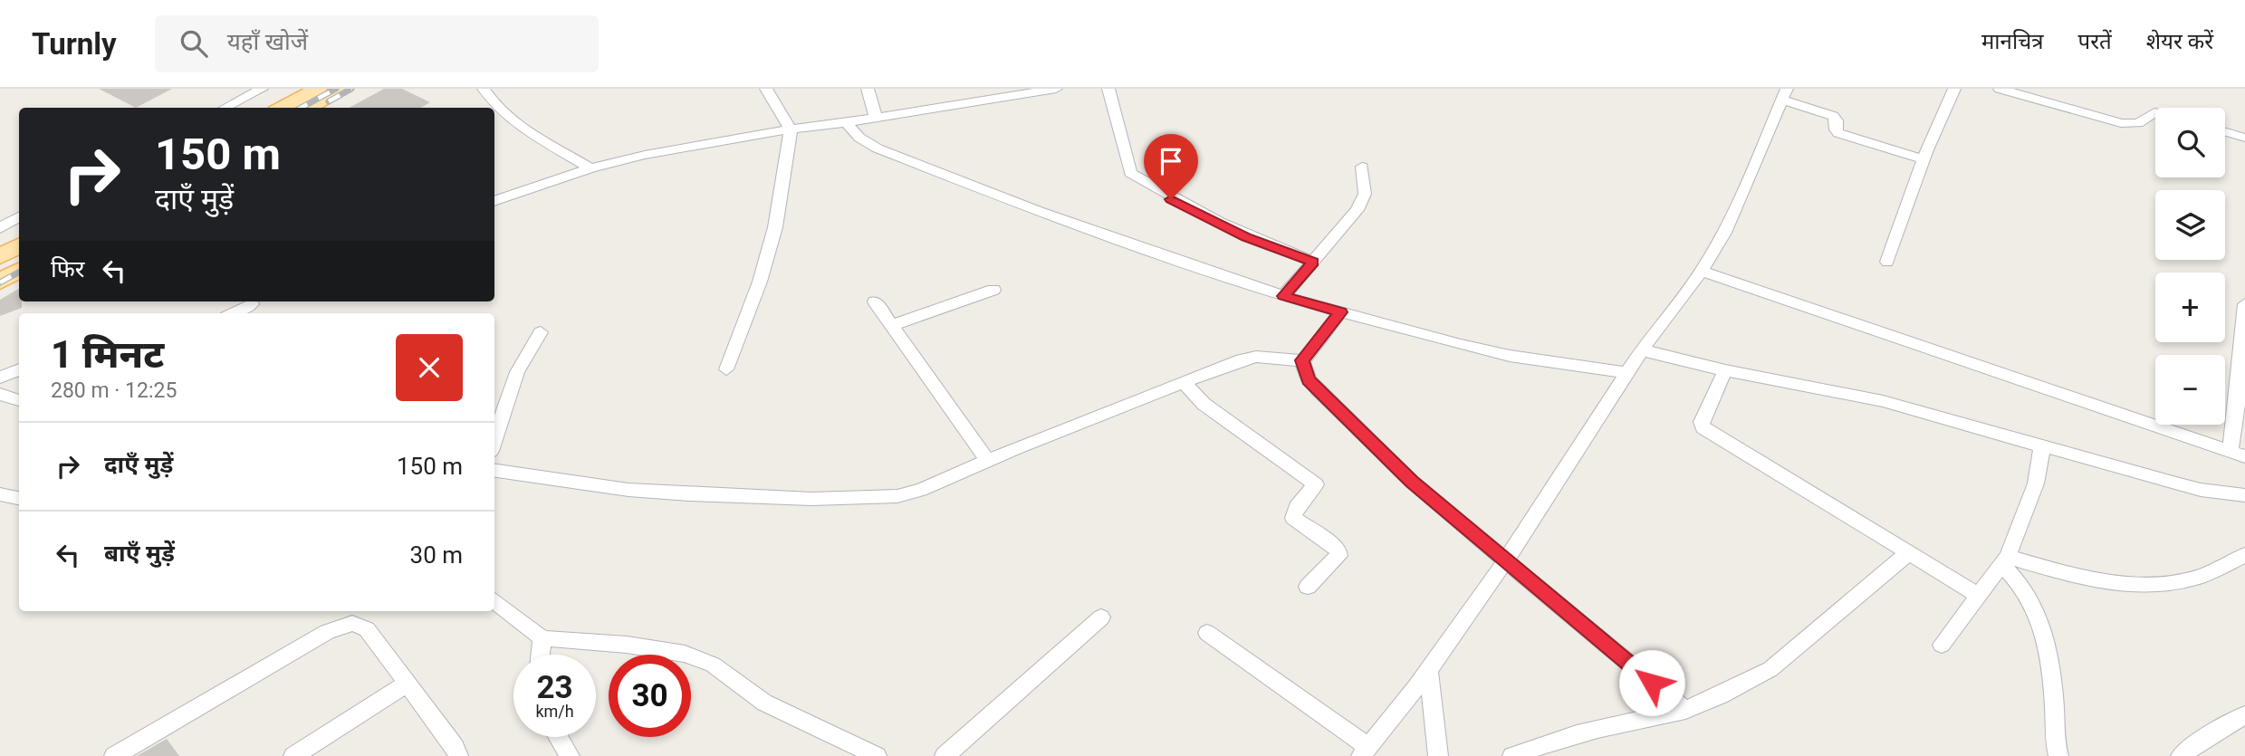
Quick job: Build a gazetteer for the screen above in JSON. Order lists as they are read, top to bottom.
{
  "page": {
    "header": "Turnly",
    "search": "यहाँ खोजें",
    "nav": ["मानचित्र", "परतें", "शेयर करें"],
    "map_buttons": ["+", "−"],
    "turn": ["150 m", "दाएँ मुड़ें"],
    "then": "फिर",
    "heading": ["1 मिनट", "280 m · 12:25"],
    "list": [
      {
        "name": "दाएँ मुड़ें",
        "value": "150 m"
      },
      {
        "name": "बाएँ मुड़ें",
        "value": "30 m"
      }
    ],
    "speed": "23 km/h",
    "limit": "30"
  }
}
